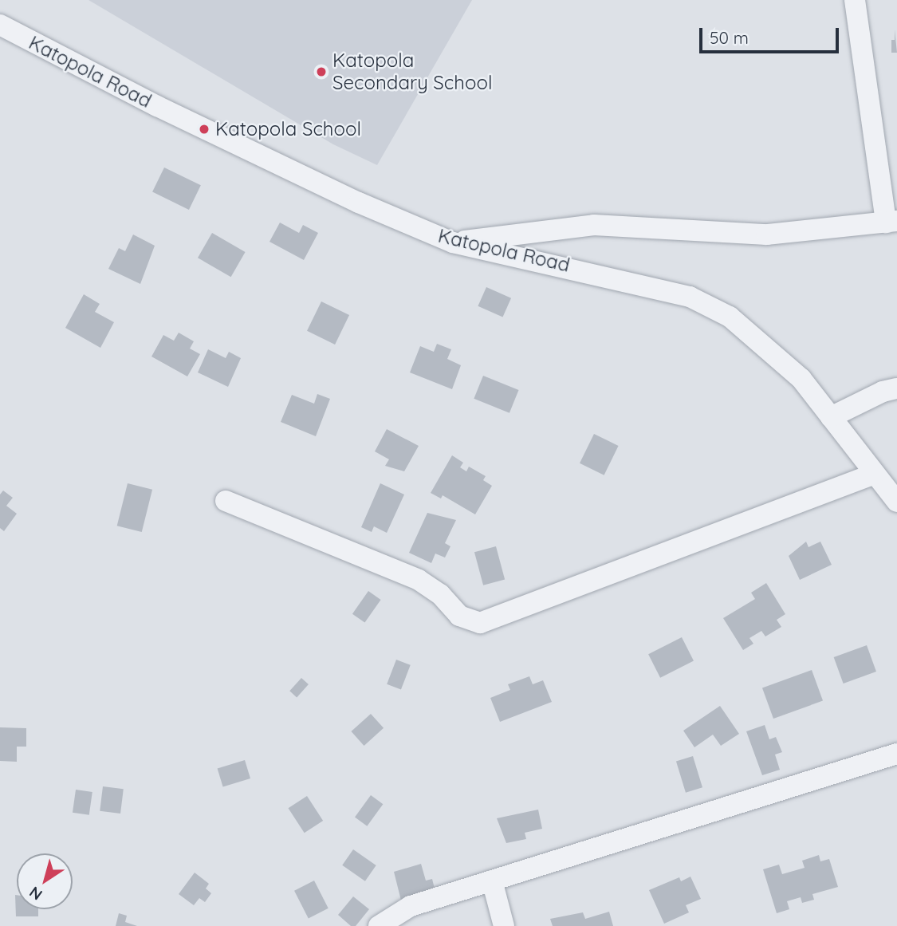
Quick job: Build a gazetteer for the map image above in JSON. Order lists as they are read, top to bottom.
{
  "streets": {
    "street": ["Katopola Road"]
  },
  "places": ["Katopola Secondary School", "Katopola School"],
  "scale_bar": "50 m",
  "north": "bottom left"
}
